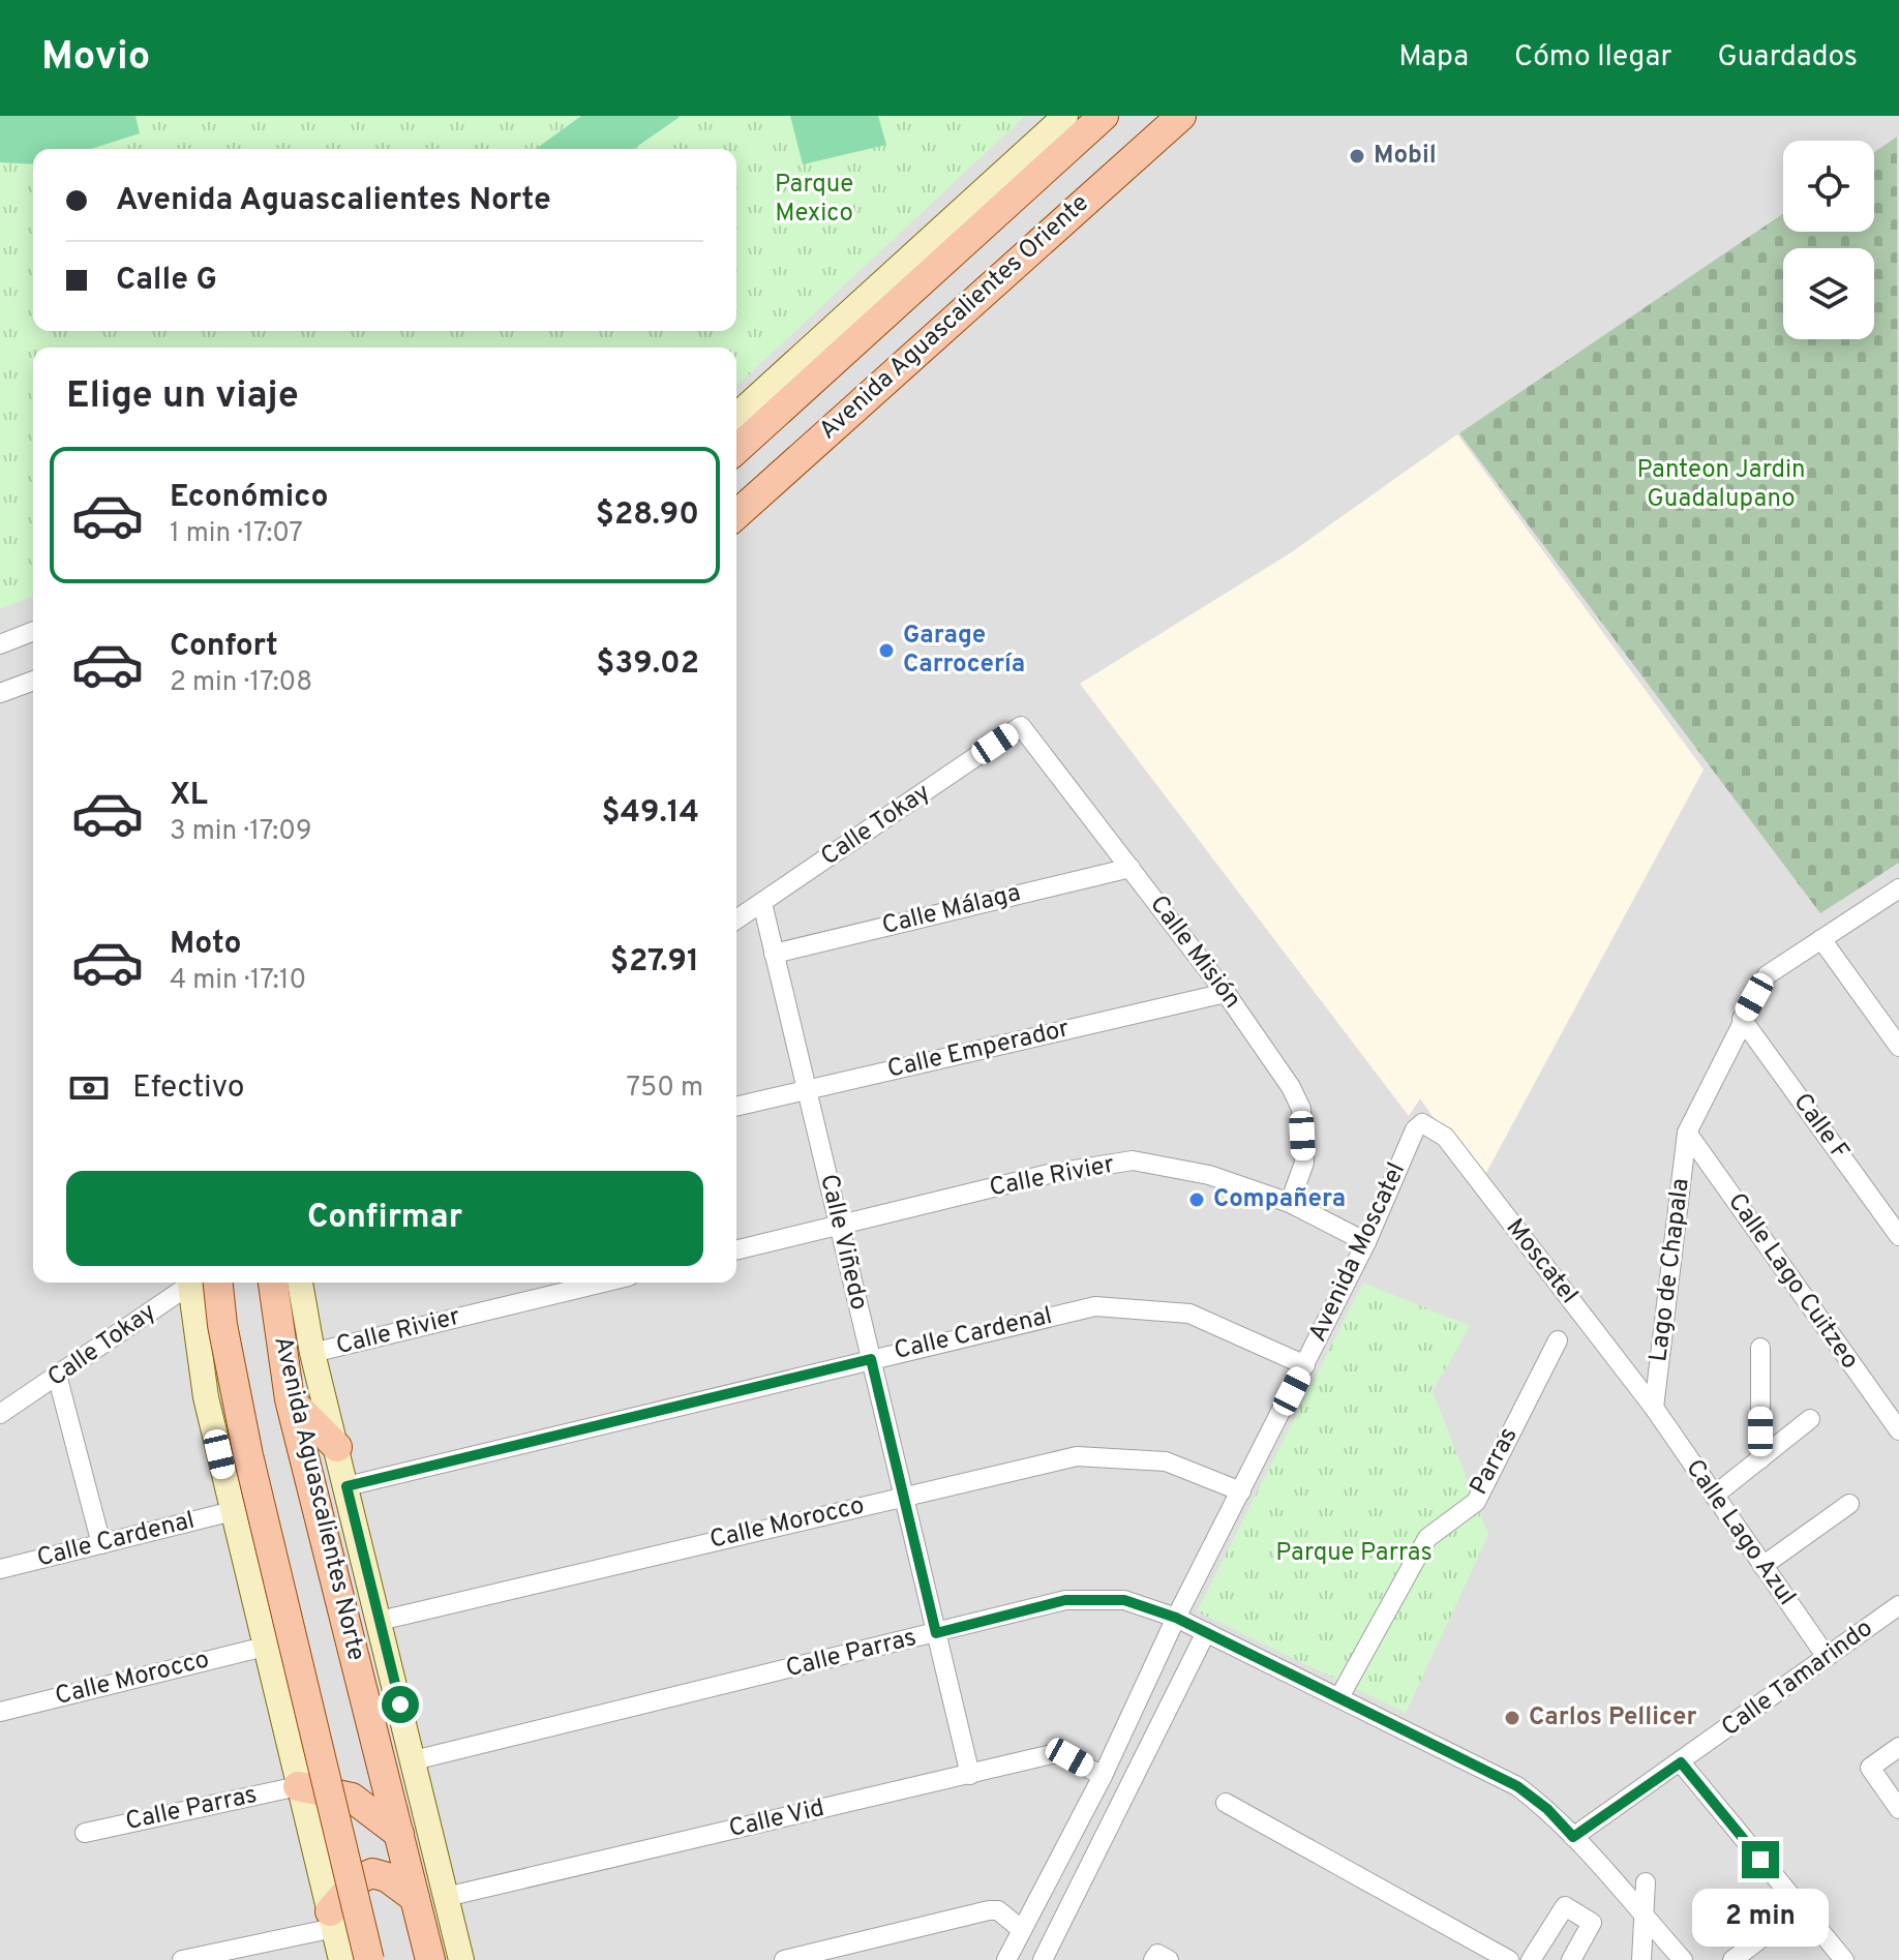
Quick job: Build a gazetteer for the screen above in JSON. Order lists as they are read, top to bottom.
{
  "streets": {
    "main road": ["Avenida Aguascalientes Oriente", "Avenida Aguascalientes Norte"],
    "street": [
      "Calle Tokay",
      "Calle Málaga",
      "Calle Misión",
      "Calle Emperador",
      "Calle F",
      "Calle Rivier",
      "Calle Viñedo",
      "Avenida Moscatel",
      "Moscatel",
      "Lago de Chapala",
      "Calle Lago Cuitzeo",
      "Calle Cardenal",
      "Parras",
      "Calle Morocco",
      "Calle Lago Azul",
      "Calle Parras",
      "Calle Tamarindo",
      "Calle Vid"
    ]
  },
  "crossings": [
    ["Calle Tokay", "Calle Misión"],
    ["Calle Tokay", "Calle Viñedo"],
    ["Calle Málaga", "Calle Misión"],
    ["Calle Málaga", "Calle Viñedo"],
    ["Calle Misión", "Calle Emperador"],
    ["Calle Misión", "Calle Rivier"],
    ["Calle Emperador", "Calle Viñedo"],
    ["Calle F", "Lago de Chapala"],
    ["Calle Rivier", "Calle Viñedo"],
    ["Calle Rivier", "Avenida Moscatel"],
    ["Calle Rivier", "Avenida Aguascalientes Norte"],
    ["Calle Viñedo", "Calle Cardenal"],
    ["Calle Viñedo", "Calle Morocco"],
    ["Calle Viñedo", "Calle Parras"],
    ["Calle Viñedo", "Calle Vid"],
    ["Avenida Moscatel", "Moscatel"],
    ["Avenida Moscatel", "Calle Cardenal"],
    ["Avenida Moscatel", "Calle Morocco"],
    ["Avenida Moscatel", "Calle Parras"],
    ["Avenida Moscatel", "Calle Vid"],
    ["Moscatel", "Lago de Chapala"],
    ["Moscatel", "Calle Lago Azul"],
    ["Lago de Chapala", "Calle Lago Cuitzeo"],
    ["Lago de Chapala", "Calle Lago Azul"],
    ["Calle Cardenal", "Avenida Aguascalientes Norte"],
    ["Parras", "Calle Parras"],
    ["Avenida Aguascalientes Norte", "Calle Morocco"],
    ["Avenida Aguascalientes Norte", "Calle Parras"],
    ["Avenida Aguascalientes Norte", "Calle Vid"],
    ["Calle Lago Azul", "Calle Tamarindo"],
    ["Calle Parras", "Calle Tamarindo"]
  ],
  "parks": ["Parque Mexico", "Panteon Jardin Guadalupano", "Parque Parras"],
  "places": [
    "Mobil",
    "Garage Carrocería",
    "Compañera",
    "Carlos Pellicer"
  ],
  "page": {
    "header": "Movio",
    "nav": ["Mapa", "Cómo llegar", "Guardados"],
    "banner": ["Avenida Aguascalientes Norte", "Calle G"],
    "heading": "Elige un viaje",
    "list": [
      {
        "name": "Económico",
        "note": "1 min · 17:07",
        "value": "$28.90"
      },
      {
        "name": "Confort",
        "note": "2 min · 17:08",
        "value": "$39.02"
      },
      {
        "name": "XL",
        "note": "3 min · 17:09",
        "value": "$49.14"
      },
      {
        "name": "Moto",
        "note": "4 min · 17:10",
        "value": "$27.91"
      }
    ],
    "pay": ["Efectivo", "750 m"],
    "buttons": "Confirmar",
    "bubble": "2 min"
  }
}
